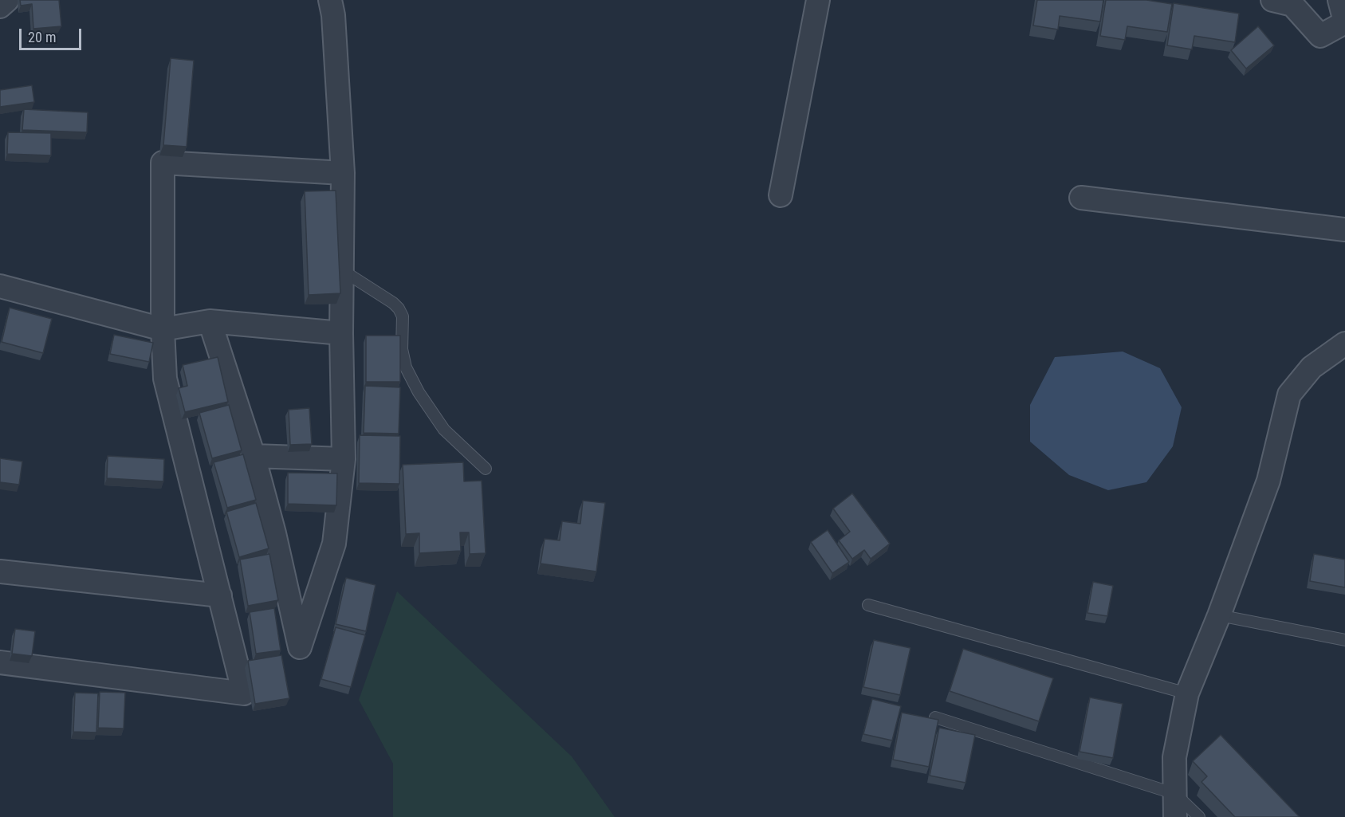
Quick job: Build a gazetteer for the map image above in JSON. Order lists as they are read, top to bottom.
{
  "scale_bar": "20 m"
}
